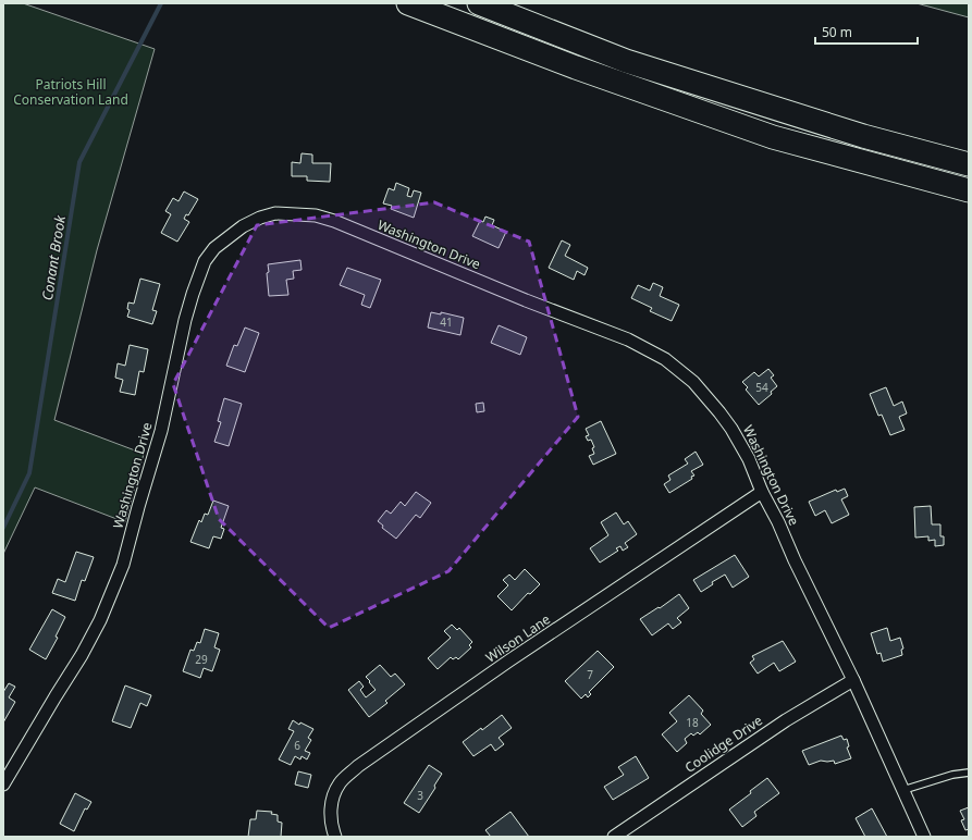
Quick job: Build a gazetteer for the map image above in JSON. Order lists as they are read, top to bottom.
{
  "streets": {
    "street": ["Washington Drive", "Wilson Lane", "Coolidge Drive"]
  },
  "crossings": [
    ["Washington Drive", "Wilson Lane"],
    ["Washington Drive", "Coolidge Drive"]
  ],
  "water": ["Conant Brook"],
  "parks": ["Patriots Hill Conservation Land"],
  "house_numbers": [
    "41",
    "54",
    "29",
    "7",
    "18",
    "6",
    "3"
  ],
  "scale_bar": "50 m"
}
